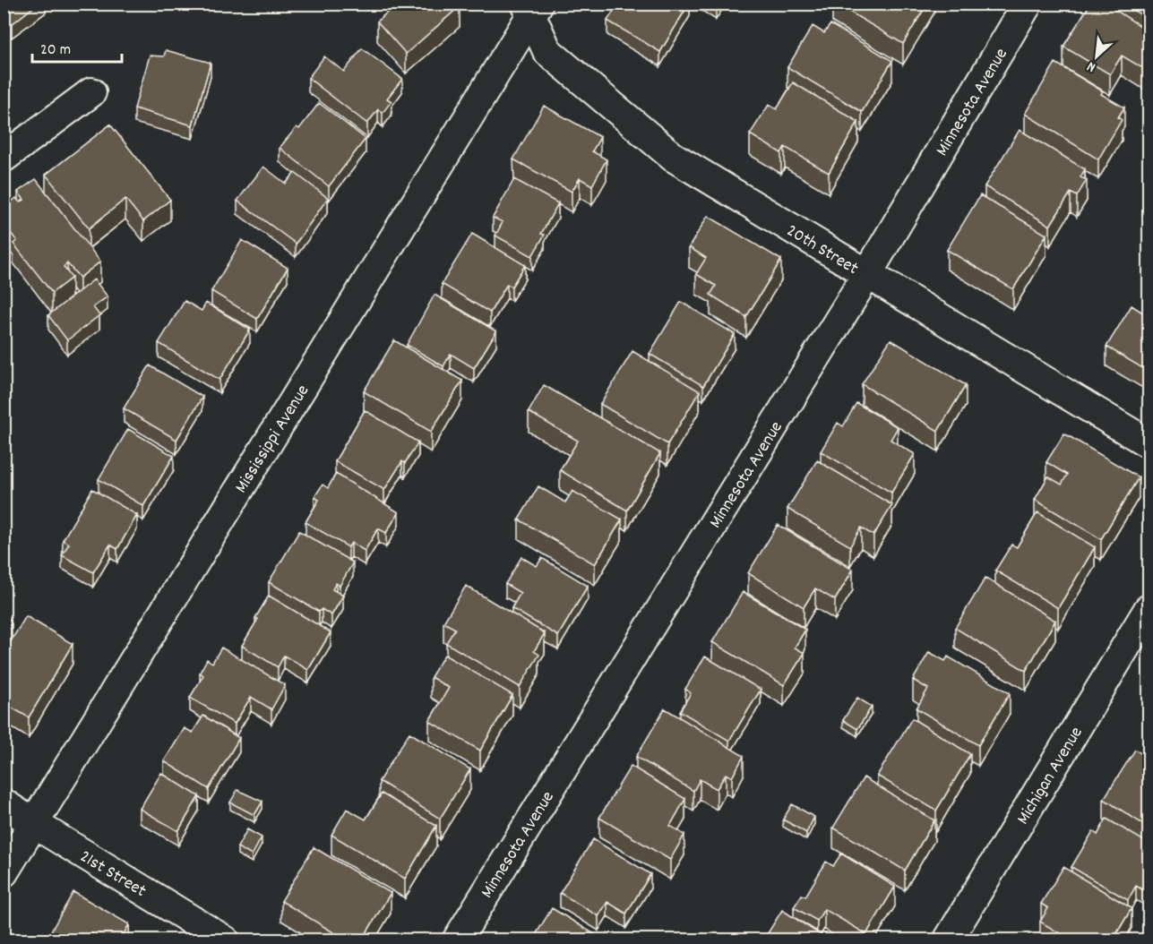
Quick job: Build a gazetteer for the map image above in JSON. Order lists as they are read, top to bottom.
{
  "streets": {
    "street": [
      "Minnesota Avenue",
      "20th Street",
      "Mississippi Avenue",
      "Michigan Avenue",
      "21st Street"
    ]
  },
  "crossings": [
    ["Minnesota Avenue", "20th Street"],
    ["20th Street", "Mississippi Avenue"],
    ["Mississippi Avenue", "21st Street"]
  ],
  "scale_bar": "20 m",
  "north": "bottom left"
}
